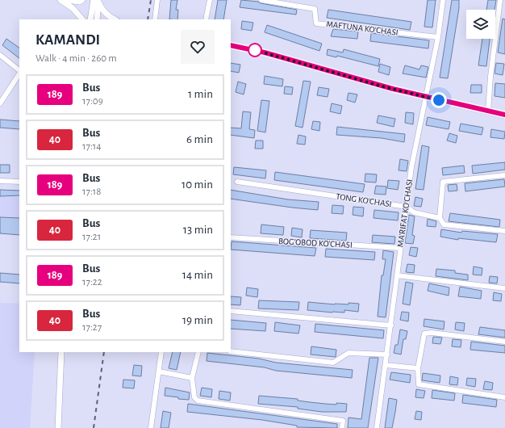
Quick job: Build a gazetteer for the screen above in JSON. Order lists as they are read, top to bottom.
{
  "streets": {
    "street": [
      "MAFTUNA KO'CHASI",
      "TONG KO'CHASI",
      "MA'RIFAT KO'CHASI",
      "BOG'OBOD KO'CHASI"
    ]
  },
  "crossings": [
    ["MAFTUNA KO'CHASI", "MA'RIFAT KO'CHASI"],
    ["TONG KO'CHASI", "MA'RIFAT KO'CHASI"],
    ["MA'RIFAT KO'CHASI", "BOG'OBOD KO'CHASI"]
  ],
  "lines": ["bus line 189"],
  "page": {
    "heading": ["KAMANDI", "Walk · 4 min · 260 m"],
    "list": [
      {
        "mark": "189",
        "name": "Bus",
        "note": "17:09",
        "value": "1 min"
      },
      {
        "mark": "40",
        "name": "Bus",
        "note": "17:14",
        "value": "6 min"
      },
      {
        "mark": "189",
        "name": "Bus",
        "note": "17:18",
        "value": "10 min"
      },
      {
        "mark": "40",
        "name": "Bus",
        "note": "17:21",
        "value": "13 min"
      },
      {
        "mark": "189",
        "name": "Bus",
        "note": "17:22",
        "value": "14 min"
      },
      {
        "mark": "40",
        "name": "Bus",
        "note": "17:27",
        "value": "19 min"
      }
    ]
  }
}
